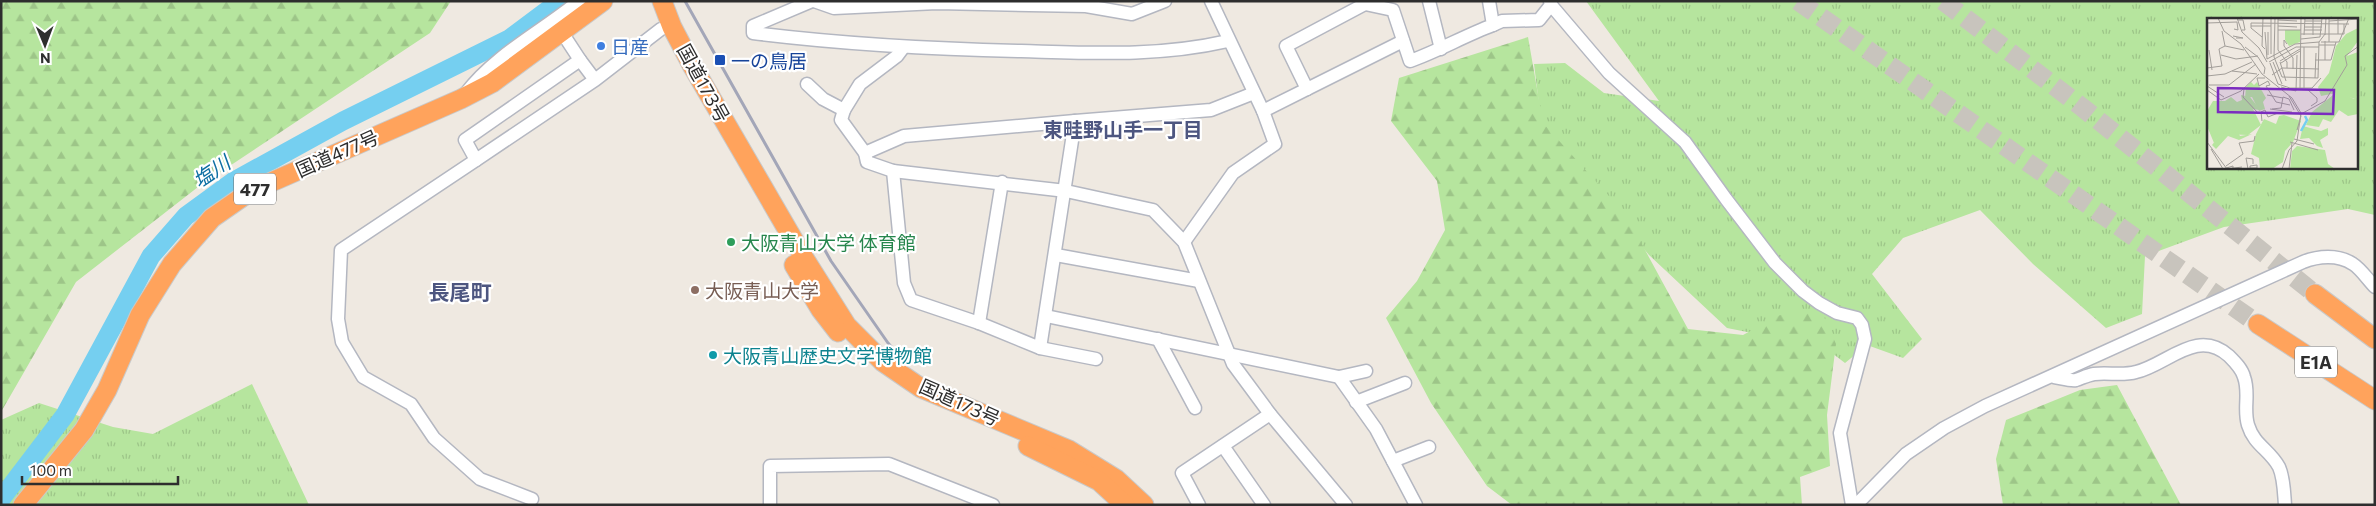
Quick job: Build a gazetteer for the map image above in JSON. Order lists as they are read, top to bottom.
{
  "streets": {
    "highway": [
      "国道173号",
      "国道477号",
      "477",
      "E1A"
    ]
  },
  "districts": ["東畦野山手一丁目", "長尾町"],
  "water": ["塩川"],
  "places": {
    "other": [
      "日産",
      "大阪青山大学 体育館",
      "大阪青山大学",
      "大阪青山歴史文学博物館"
    ],
    "transit": ["一の鳥居"]
  },
  "scale_bar": "100 m",
  "north": "bottom"
}
